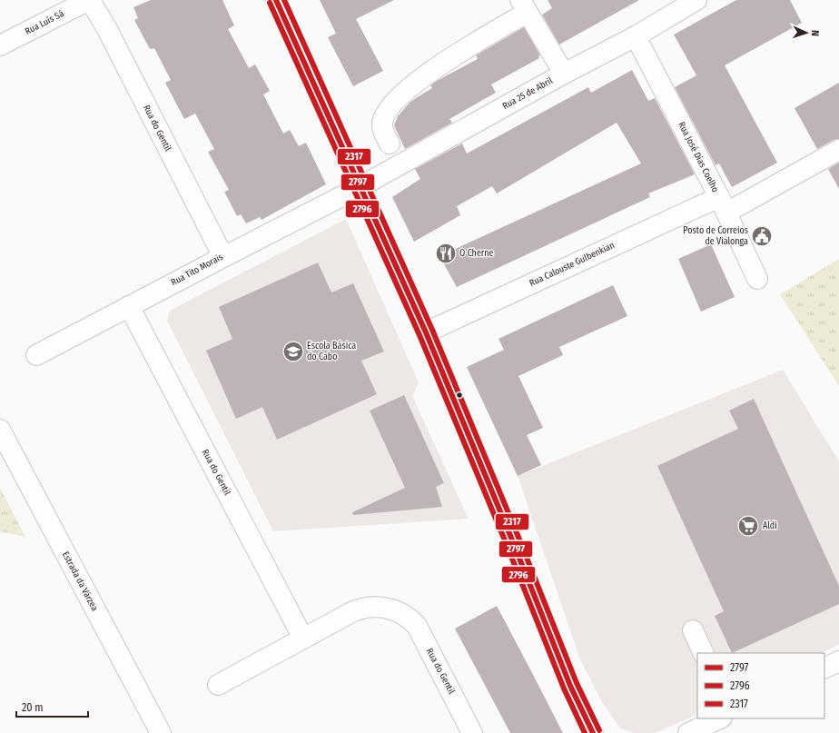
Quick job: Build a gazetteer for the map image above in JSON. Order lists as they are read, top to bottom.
{
  "streets": {
    "street": [
      "Rua Luís Sá",
      "Rua 25 de Abril",
      "Rua do Gentil",
      "Rua José Dias Coelho",
      "Rua Calouste Gulbenkian",
      "Rua Tito Morais",
      "Estrada da Várzea"
    ]
  },
  "crossings": [
    ["Rua Luís Sá", "Rua do Gentil"],
    ["Rua 25 de Abril", "Rua José Dias Coelho"],
    ["Rua 25 de Abril", "Rua Tito Morais"],
    ["Rua do Gentil", "Rua Tito Morais"],
    ["Rua José Dias Coelho", "Rua Calouste Gulbenkian"]
  ],
  "places": {
    "public building": ["Posto de Correios de Vialonga"],
    "restaurant": ["O Cherne"],
    "school or university": ["Escola Básica do Cabo"],
    "supermarket": ["Aldi"]
  },
  "lines": ["transit line 2797", "transit line 2317", "transit line 2796"],
  "legend": ["2797", "2796", "2317"],
  "scale_bar": "20 m",
  "north": "right"
}
